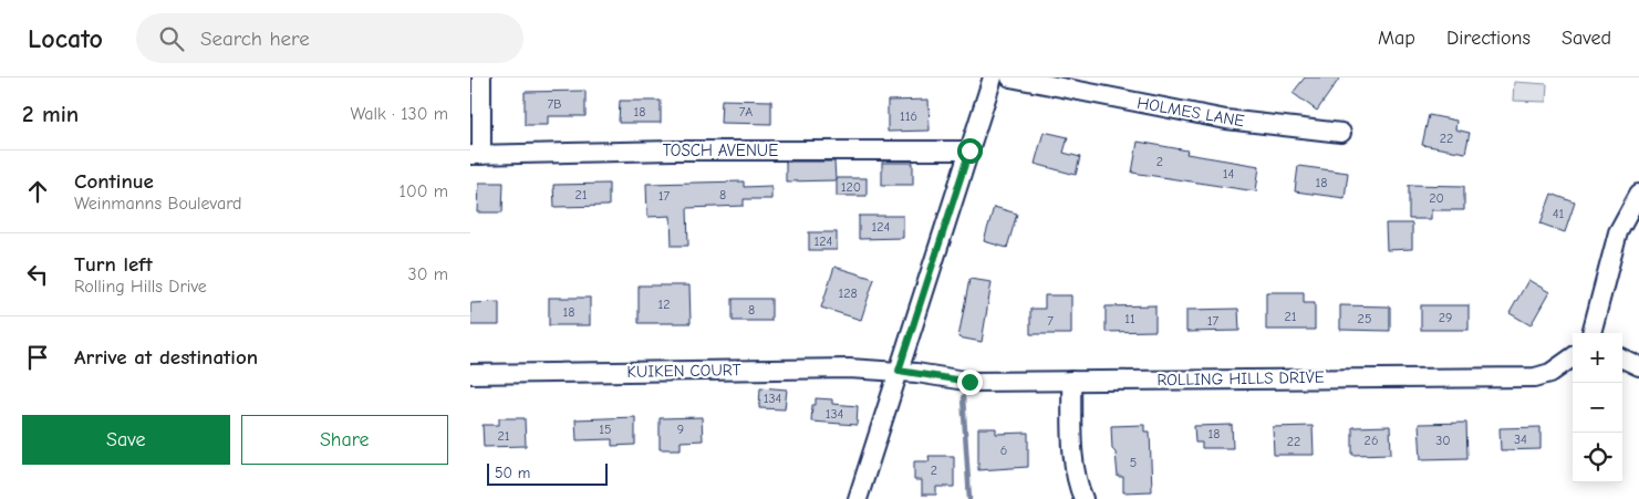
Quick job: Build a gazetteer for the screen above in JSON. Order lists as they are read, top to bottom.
{
  "streets": {
    "street": [
      "HOLMES LANE",
      "TOSCH AVENUE",
      "KUIKEN COURT",
      "ROLLING HILLS DRIVE"
    ]
  },
  "crossings": [
    ["KUIKEN COURT", "ROLLING HILLS DRIVE"]
  ],
  "house_numbers": [
    "7B",
    "18",
    "7A",
    "116",
    "22",
    "2",
    "14",
    "18",
    "120",
    "21",
    "8",
    "17",
    "20",
    "41",
    "124",
    "124",
    "128",
    "12",
    "8",
    "18",
    "21",
    "29",
    "11",
    "25",
    "7",
    "17",
    "134",
    "134",
    "15",
    "9",
    "18",
    "21",
    "34",
    "26",
    "30",
    "22",
    "6",
    "5",
    "2"
  ],
  "scale_bar": "50 m",
  "page": {
    "header": "Locato",
    "search": "Search here",
    "nav": ["Map", "Directions", "Saved"],
    "heading": ["2 min", "Walk · 130 m"],
    "list": [
      ["Continue", "Weinmanns Boulevard", "100 m"],
      ["Turn left", "Rolling Hills Drive", "30 m"],
      "Arrive at destination"
    ],
    "map_buttons": ["+", "−"],
    "buttons": ["Save", "Share"],
    "scale": "50 m"
  }
}
